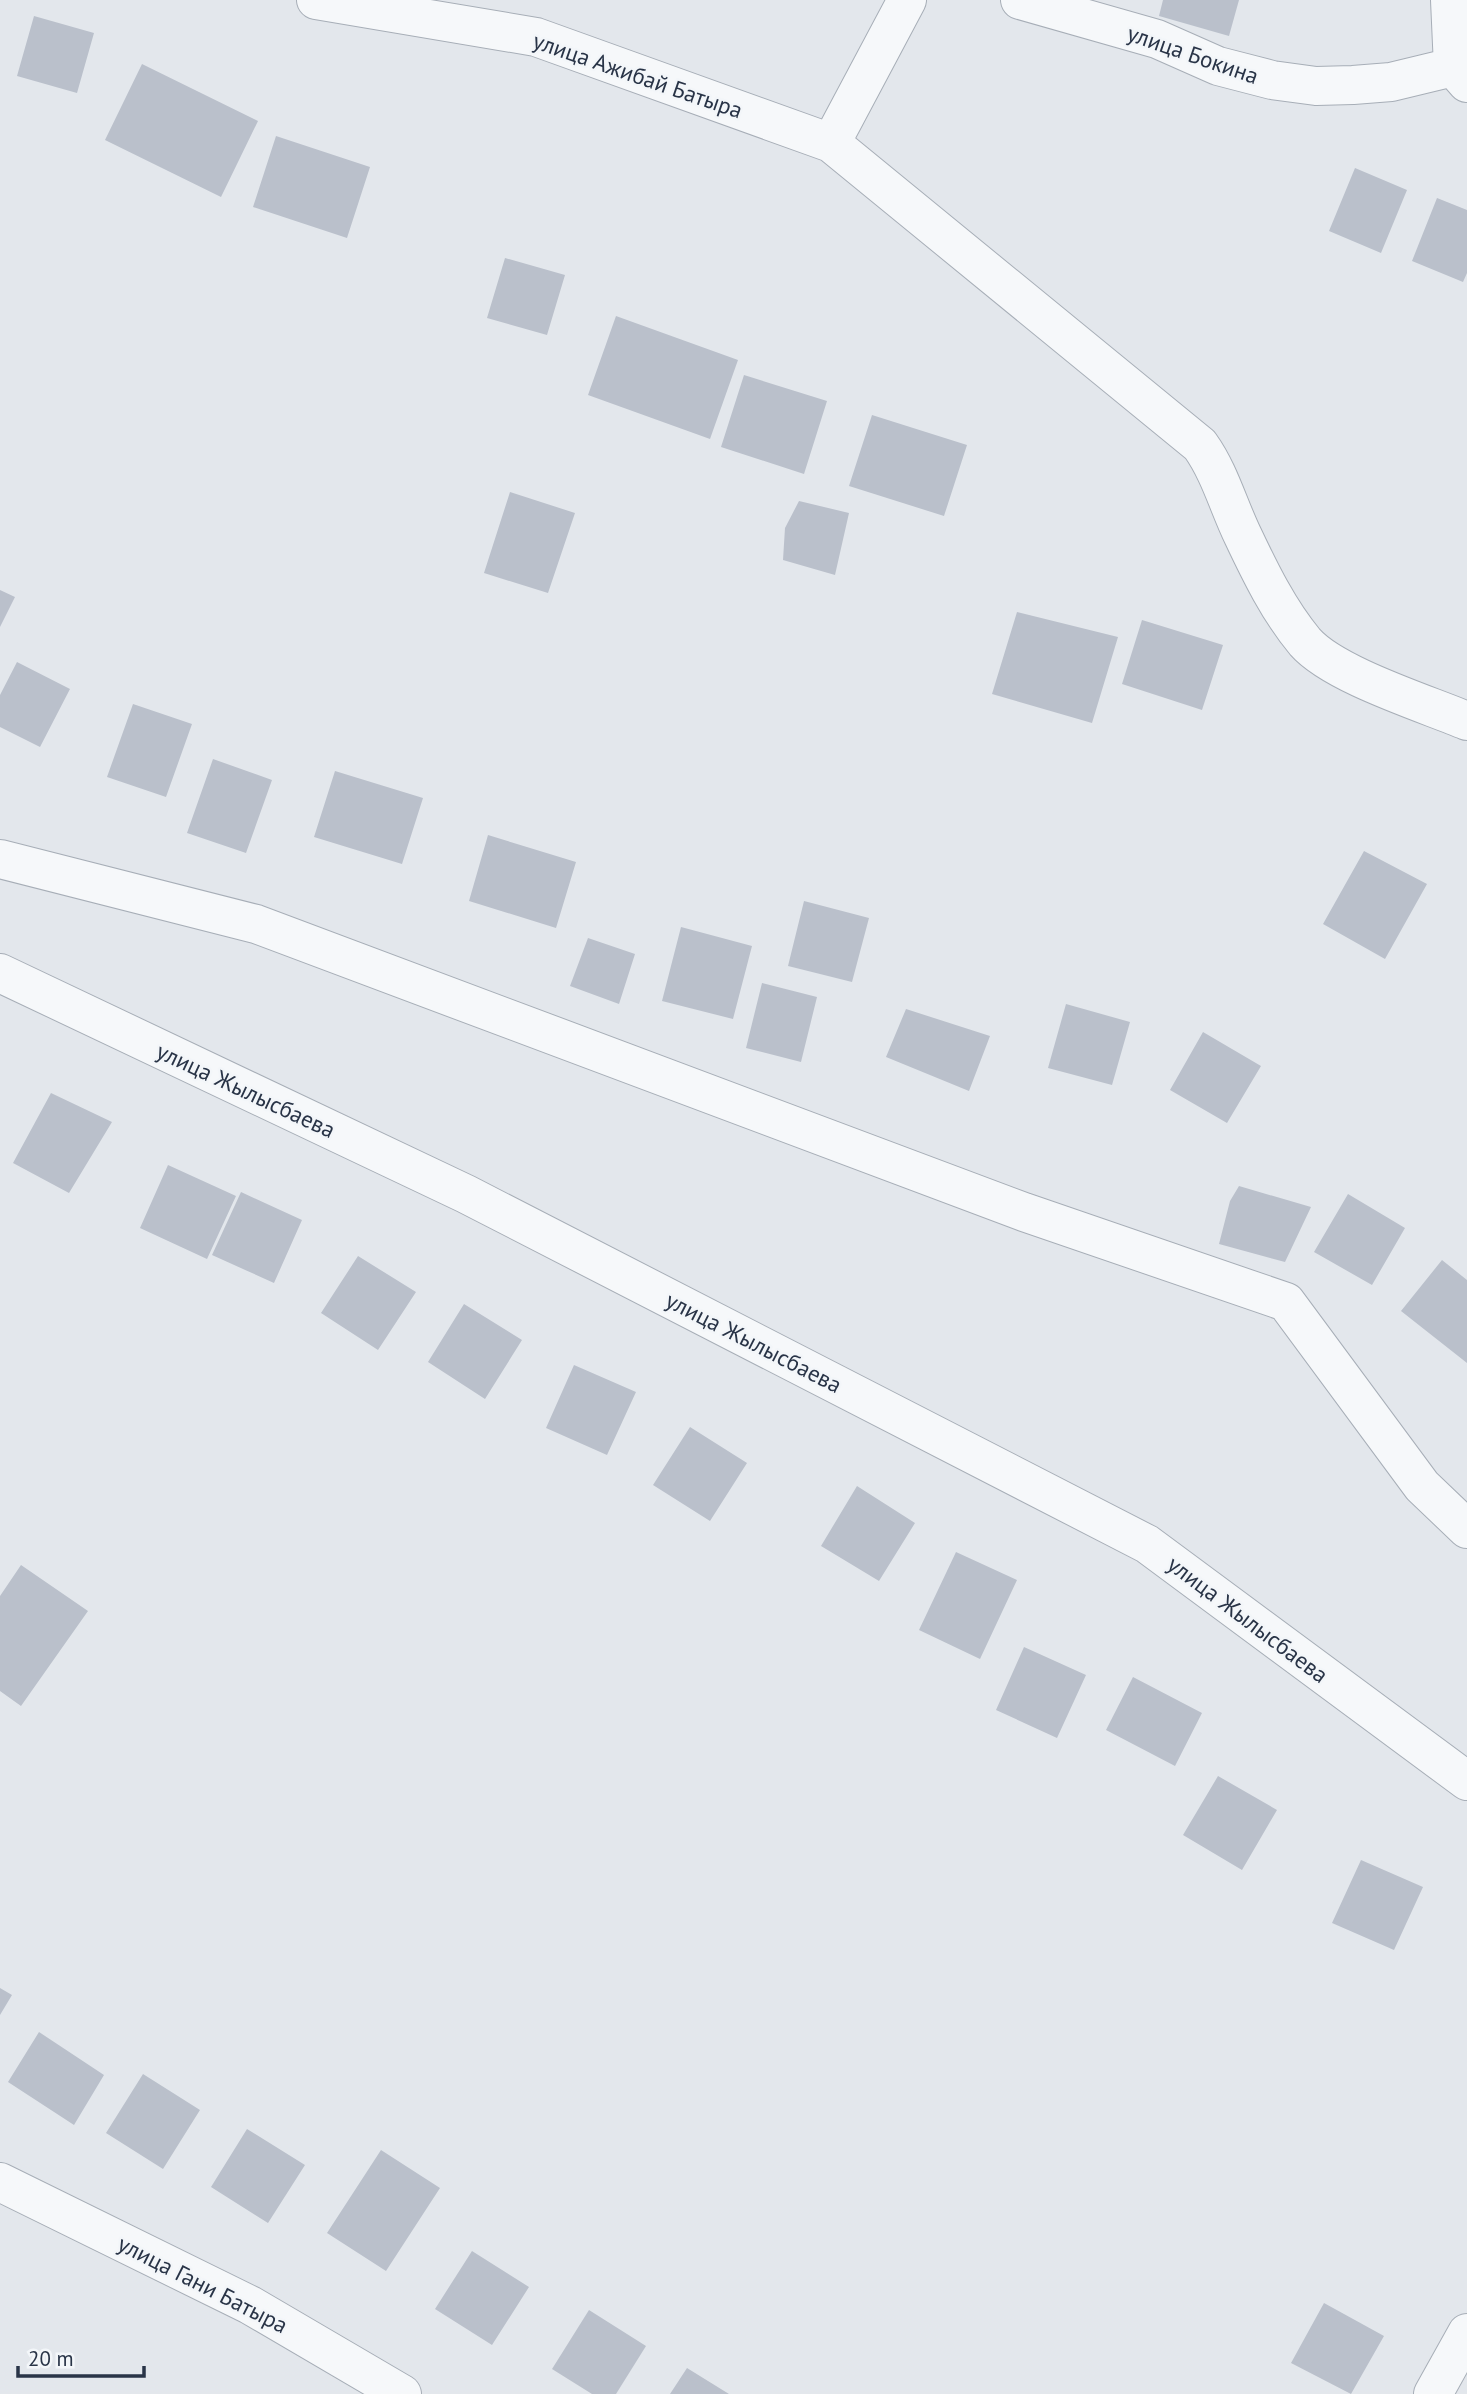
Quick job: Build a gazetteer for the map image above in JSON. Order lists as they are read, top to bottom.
{
  "streets": {
    "street": [
      "улица Бокина",
      "улица Ажибай Батыра",
      "улица Жылысбаева",
      "улица Гани Батыра"
    ]
  },
  "scale_bar": "20 m"
}
